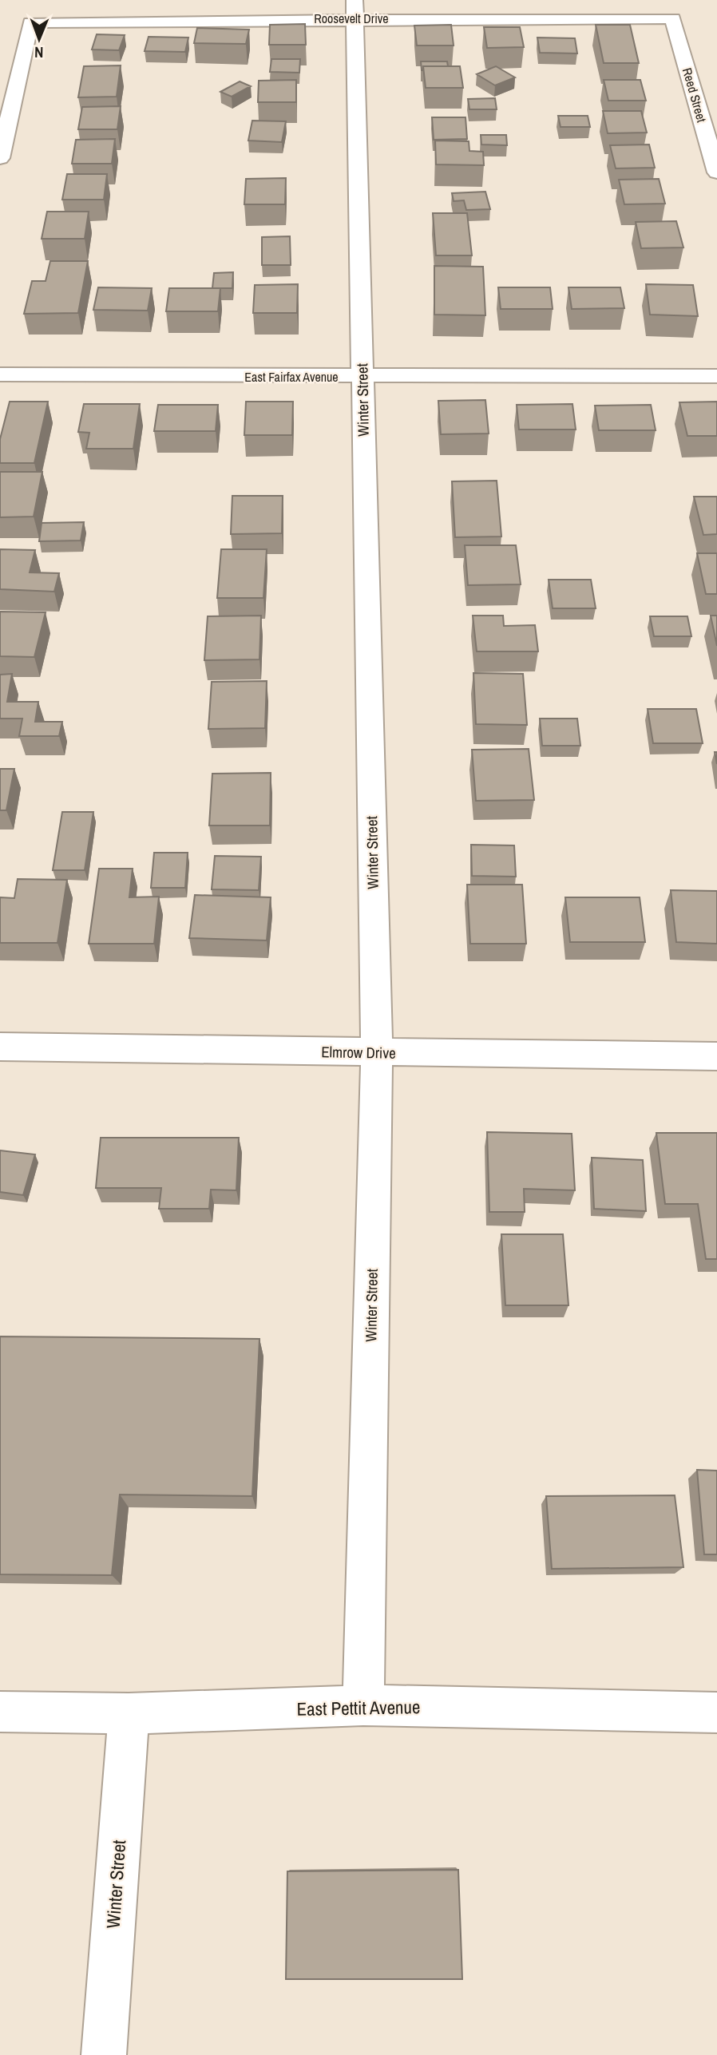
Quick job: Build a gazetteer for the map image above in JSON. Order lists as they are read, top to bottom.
{
  "streets": {
    "street": [
      "Roosevelt Drive",
      "Reed Street",
      "East Fairfax Avenue",
      "Winter Street",
      "Elmrow Drive",
      "East Pettit Avenue"
    ]
  },
  "crossings": [
    ["Roosevelt Drive", "Reed Street"],
    ["Roosevelt Drive", "Winter Street"],
    ["East Fairfax Avenue", "Winter Street"],
    ["Winter Street", "Elmrow Drive"],
    ["Winter Street", "East Pettit Avenue"]
  ],
  "north": "bottom"
}
